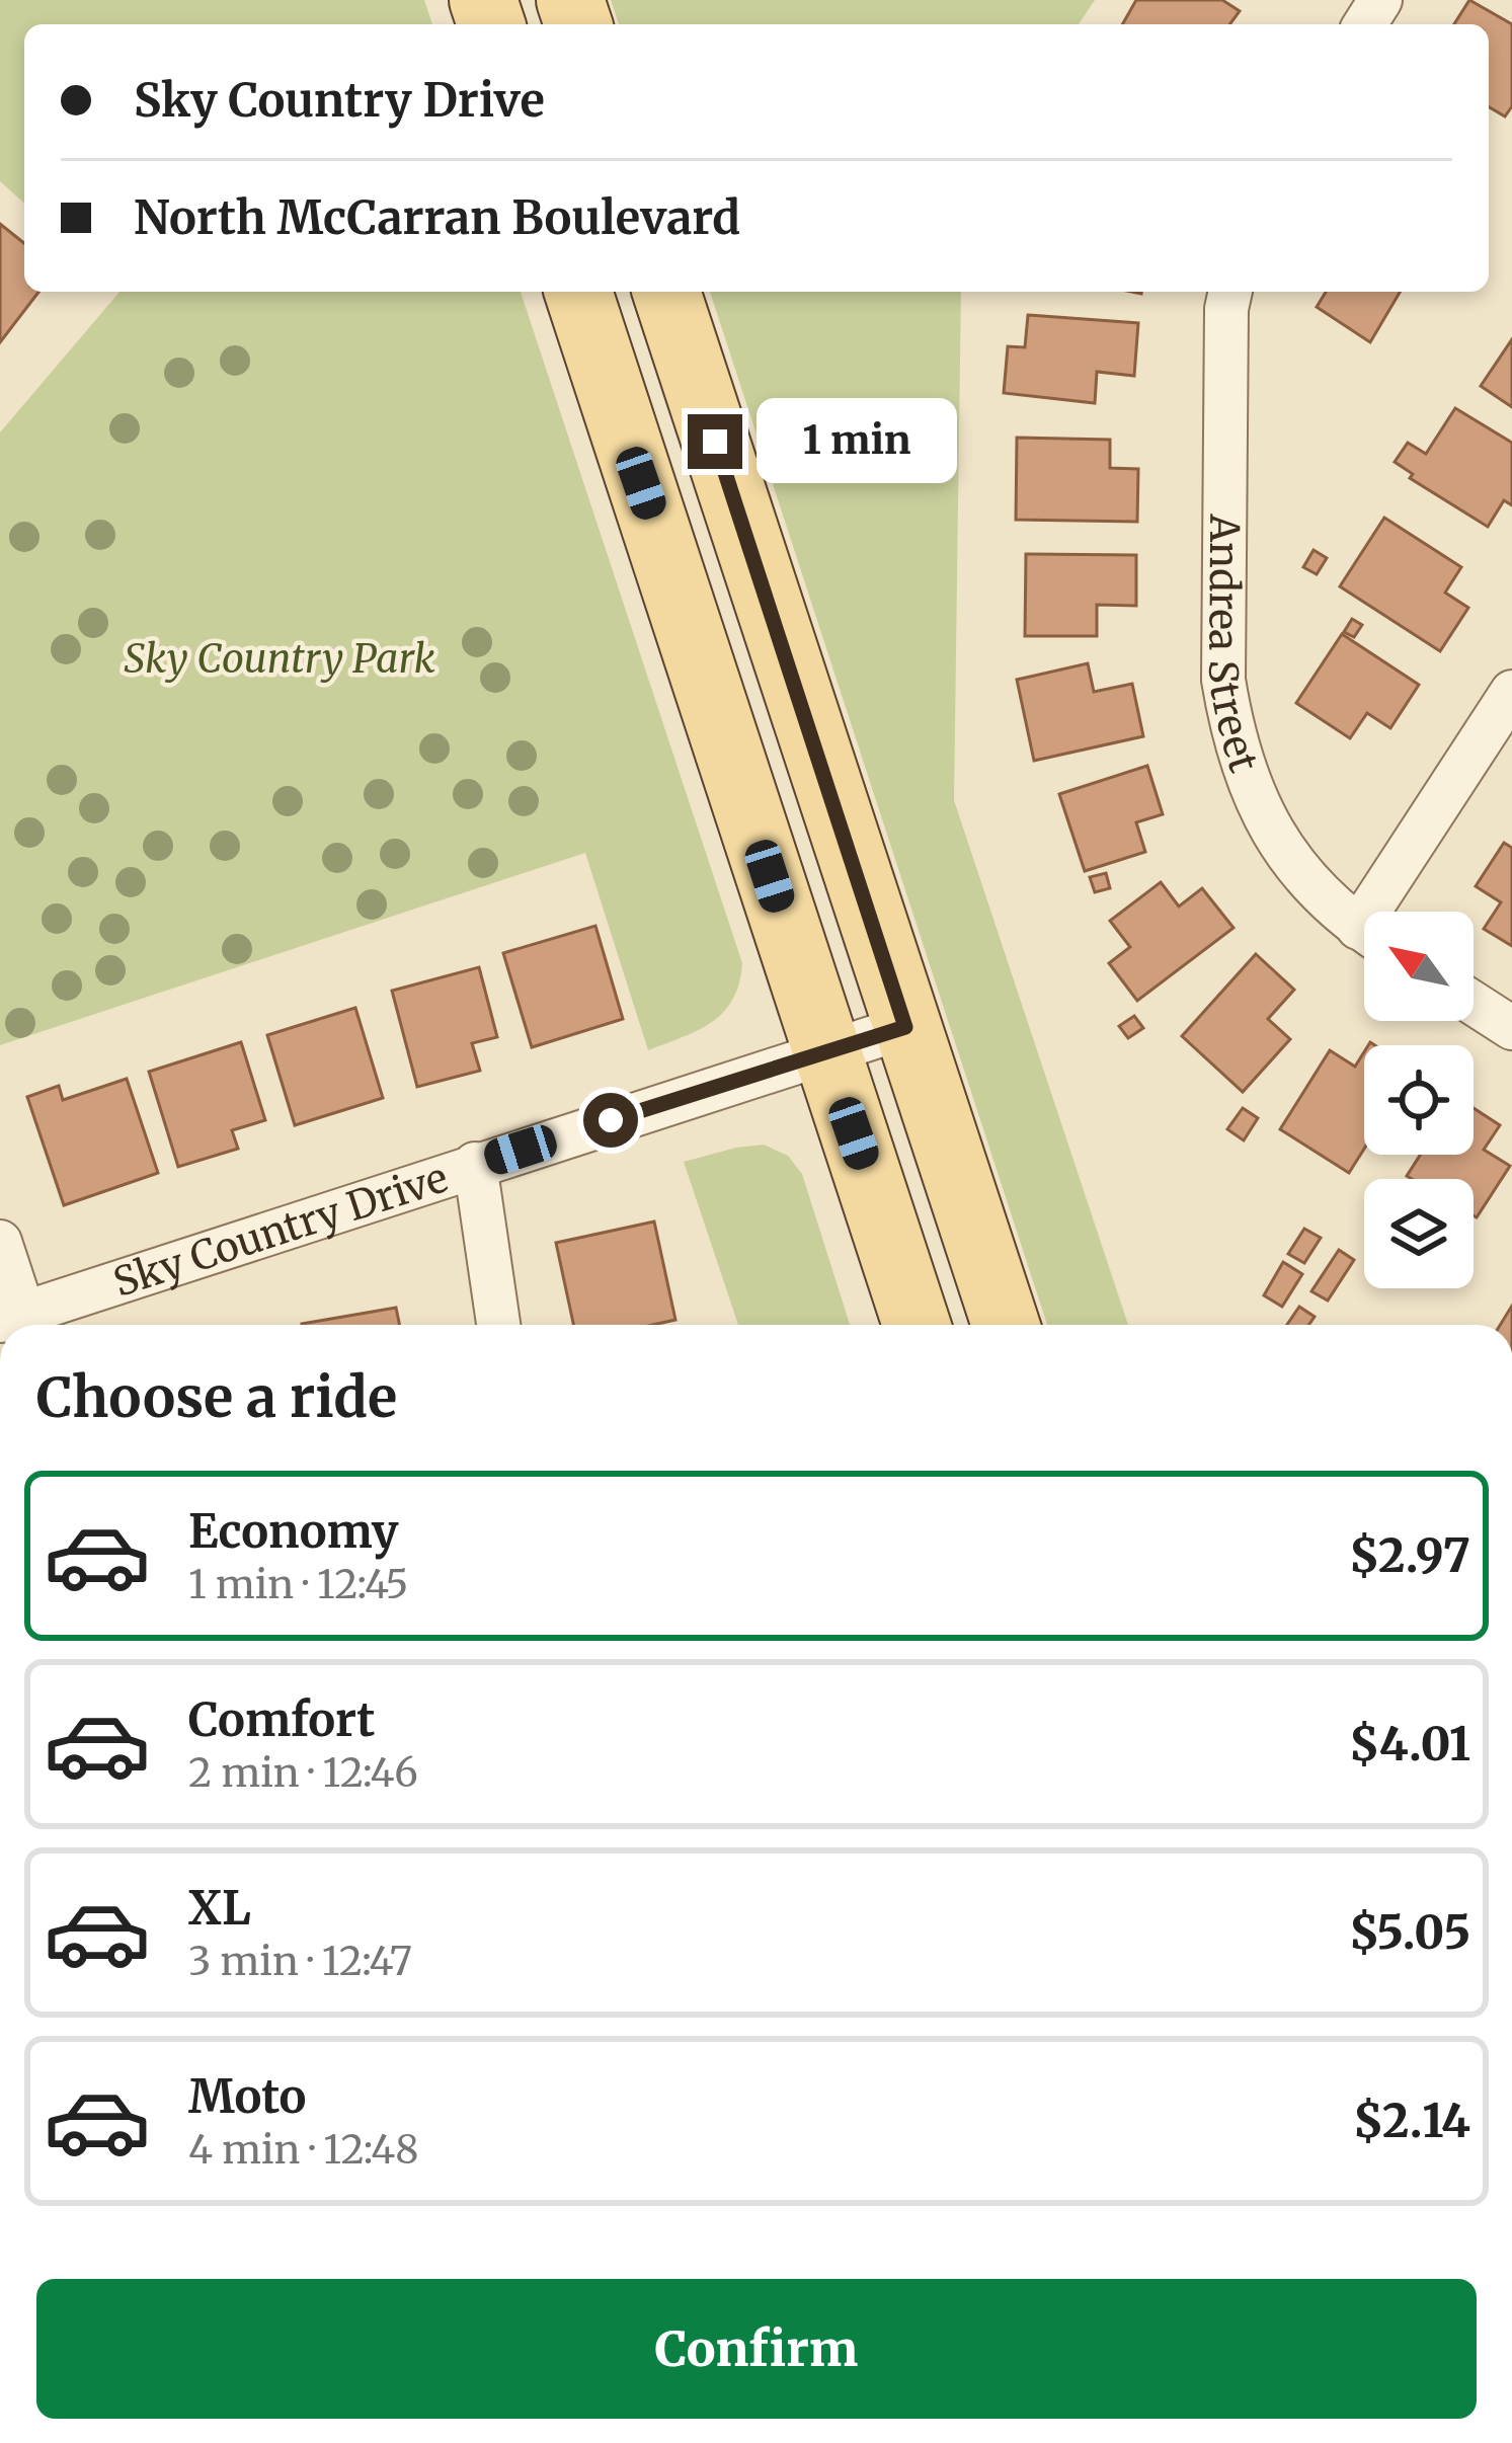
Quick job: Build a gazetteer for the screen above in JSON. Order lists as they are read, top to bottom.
{
  "streets": {
    "street": ["Andrea Street", "Sky Country Drive"]
  },
  "parks": ["Sky Country Park"],
  "north": "top left",
  "page": {
    "banner": ["Sky Country Drive", "North McCarran Boulevard"],
    "bubble": "1 min",
    "heading": "Choose a ride",
    "list": [
      {
        "name": "Economy",
        "note": "1 min · 12:45",
        "value": "$2.97"
      },
      {
        "name": "Comfort",
        "note": "2 min · 12:46",
        "value": "$4.01"
      },
      {
        "name": "XL",
        "note": "3 min · 12:47",
        "value": "$5.05"
      },
      {
        "name": "Moto",
        "note": "4 min · 12:48",
        "value": "$2.14"
      }
    ],
    "buttons": "Confirm"
  }
}
